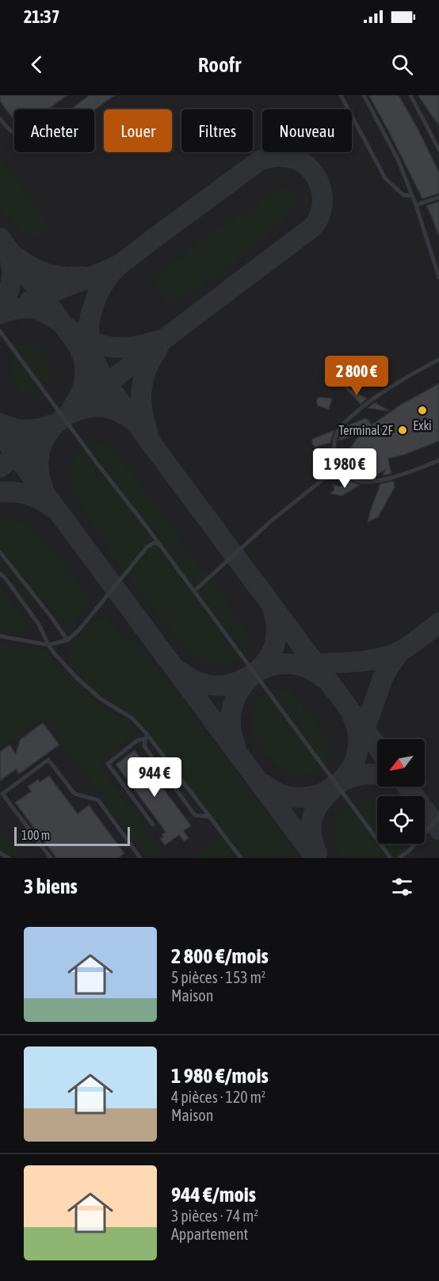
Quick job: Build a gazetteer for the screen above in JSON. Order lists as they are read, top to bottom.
{
  "places": ["Exki", "Terminal 2F"],
  "scale_bar": "100 m",
  "north": "bottom left",
  "page": {
    "status": "21:37",
    "header": "Roofr",
    "chip": [
      "Acheter",
      "Louer",
      "Filtres",
      "Nouveau"
    ],
    "price": ["2 800 €", "1 980 €", "944 €"],
    "scale": "100 m",
    "heading": "3 biens",
    "list": [
      {
        "name": "2 800 €/mois",
        "note": "5 pièces · 153 m² · Maison"
      },
      {
        "name": "1 980 €/mois",
        "note": "4 pièces · 120 m² · Maison"
      },
      {
        "name": "944 €/mois",
        "note": "3 pièces · 74 m² · Appartement"
      }
    ]
  }
}
